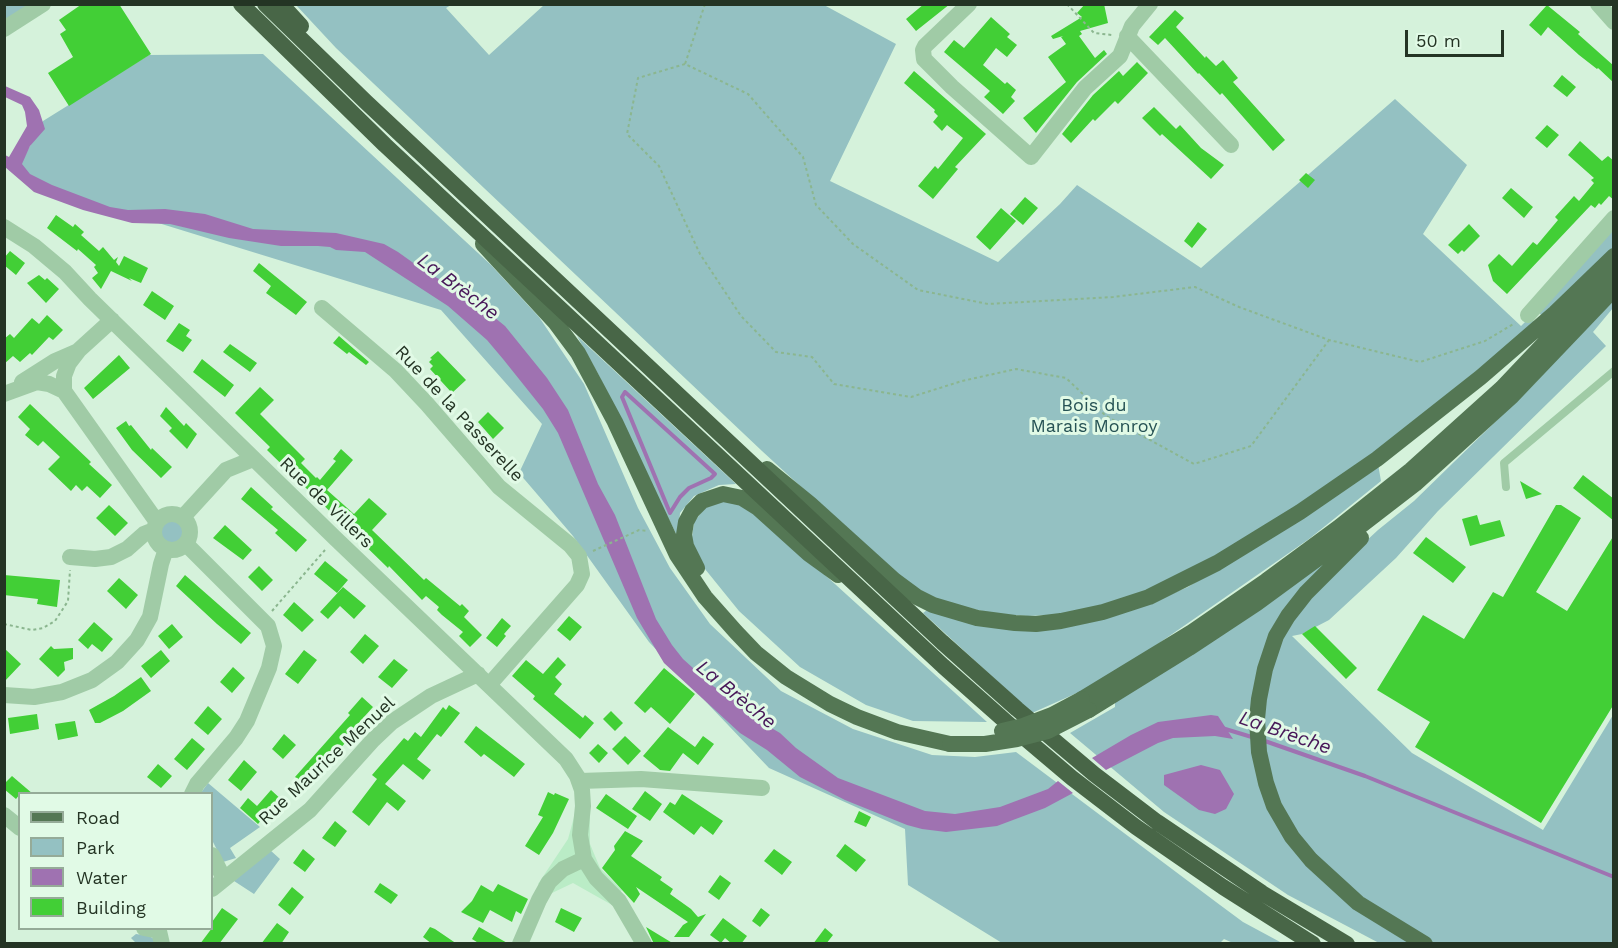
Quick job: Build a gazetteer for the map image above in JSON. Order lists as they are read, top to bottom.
{
  "streets": {
    "street": ["Rue de la Passerelle", "Rue de Villers", "Rue Maurice Menuel"]
  },
  "crossings": [
    ["Rue de la Passerelle", "Rue de Villers"],
    ["Rue de la Passerelle", "Rue Maurice Menuel"],
    ["Rue de Villers", "Rue Maurice Menuel"]
  ],
  "water": ["La Brèche"],
  "parks": ["Bois du Marais Monroy"],
  "legend": [
    "Road",
    "Park",
    "Water",
    "Building"
  ],
  "scale_bar": "50 m"
}
